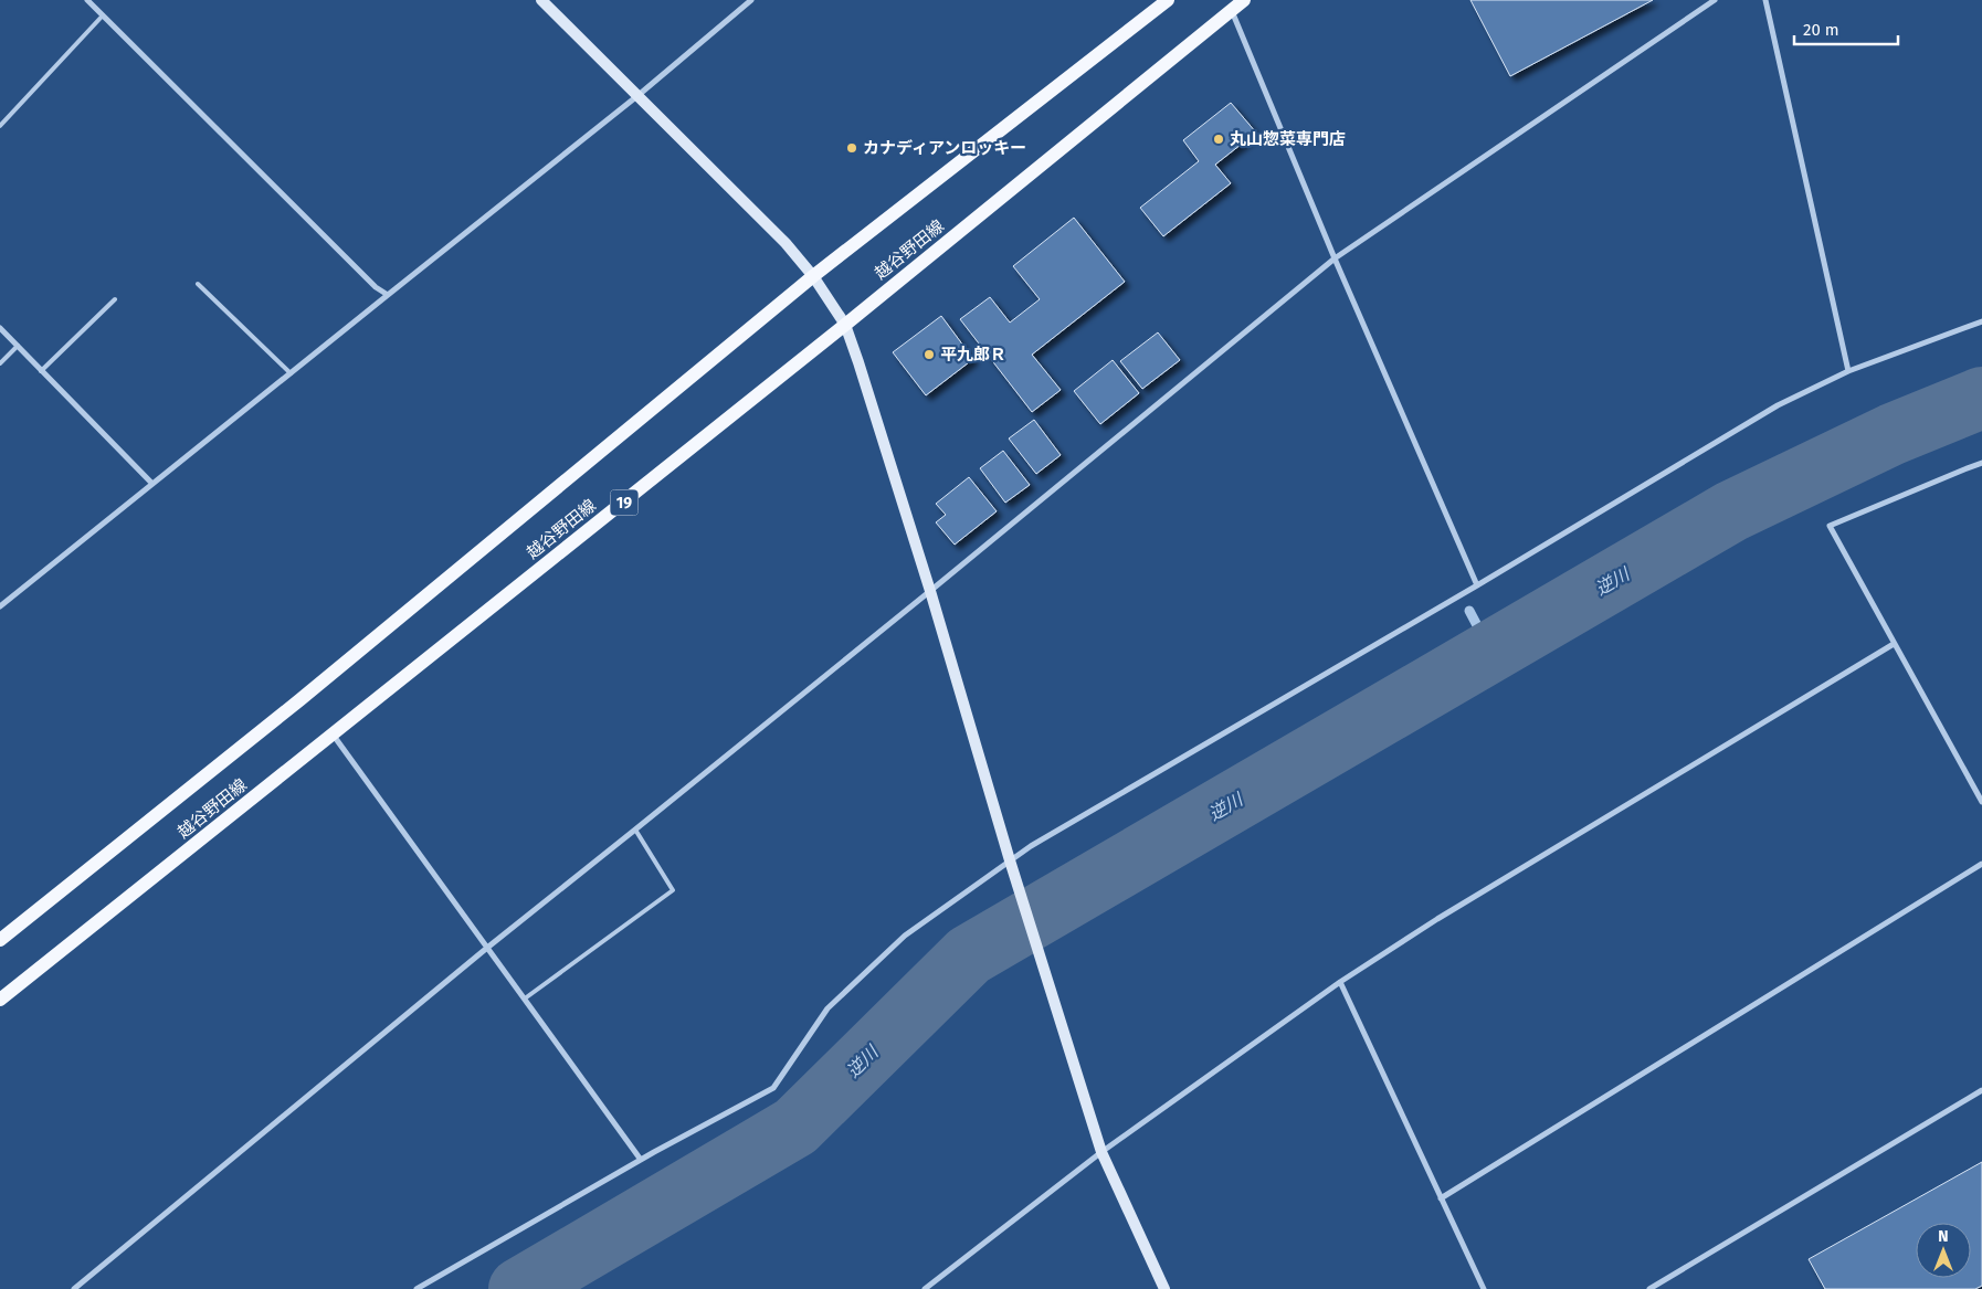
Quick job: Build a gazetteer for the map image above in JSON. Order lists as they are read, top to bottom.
{
  "streets": {
    "main road": ["越谷野田線", "19"]
  },
  "water": ["逆川"],
  "places": ["丸山惣菜専門店", "カナディアンロッキー", "平九郎Ｒ"],
  "scale_bar": "20 m",
  "north": "top"
}
